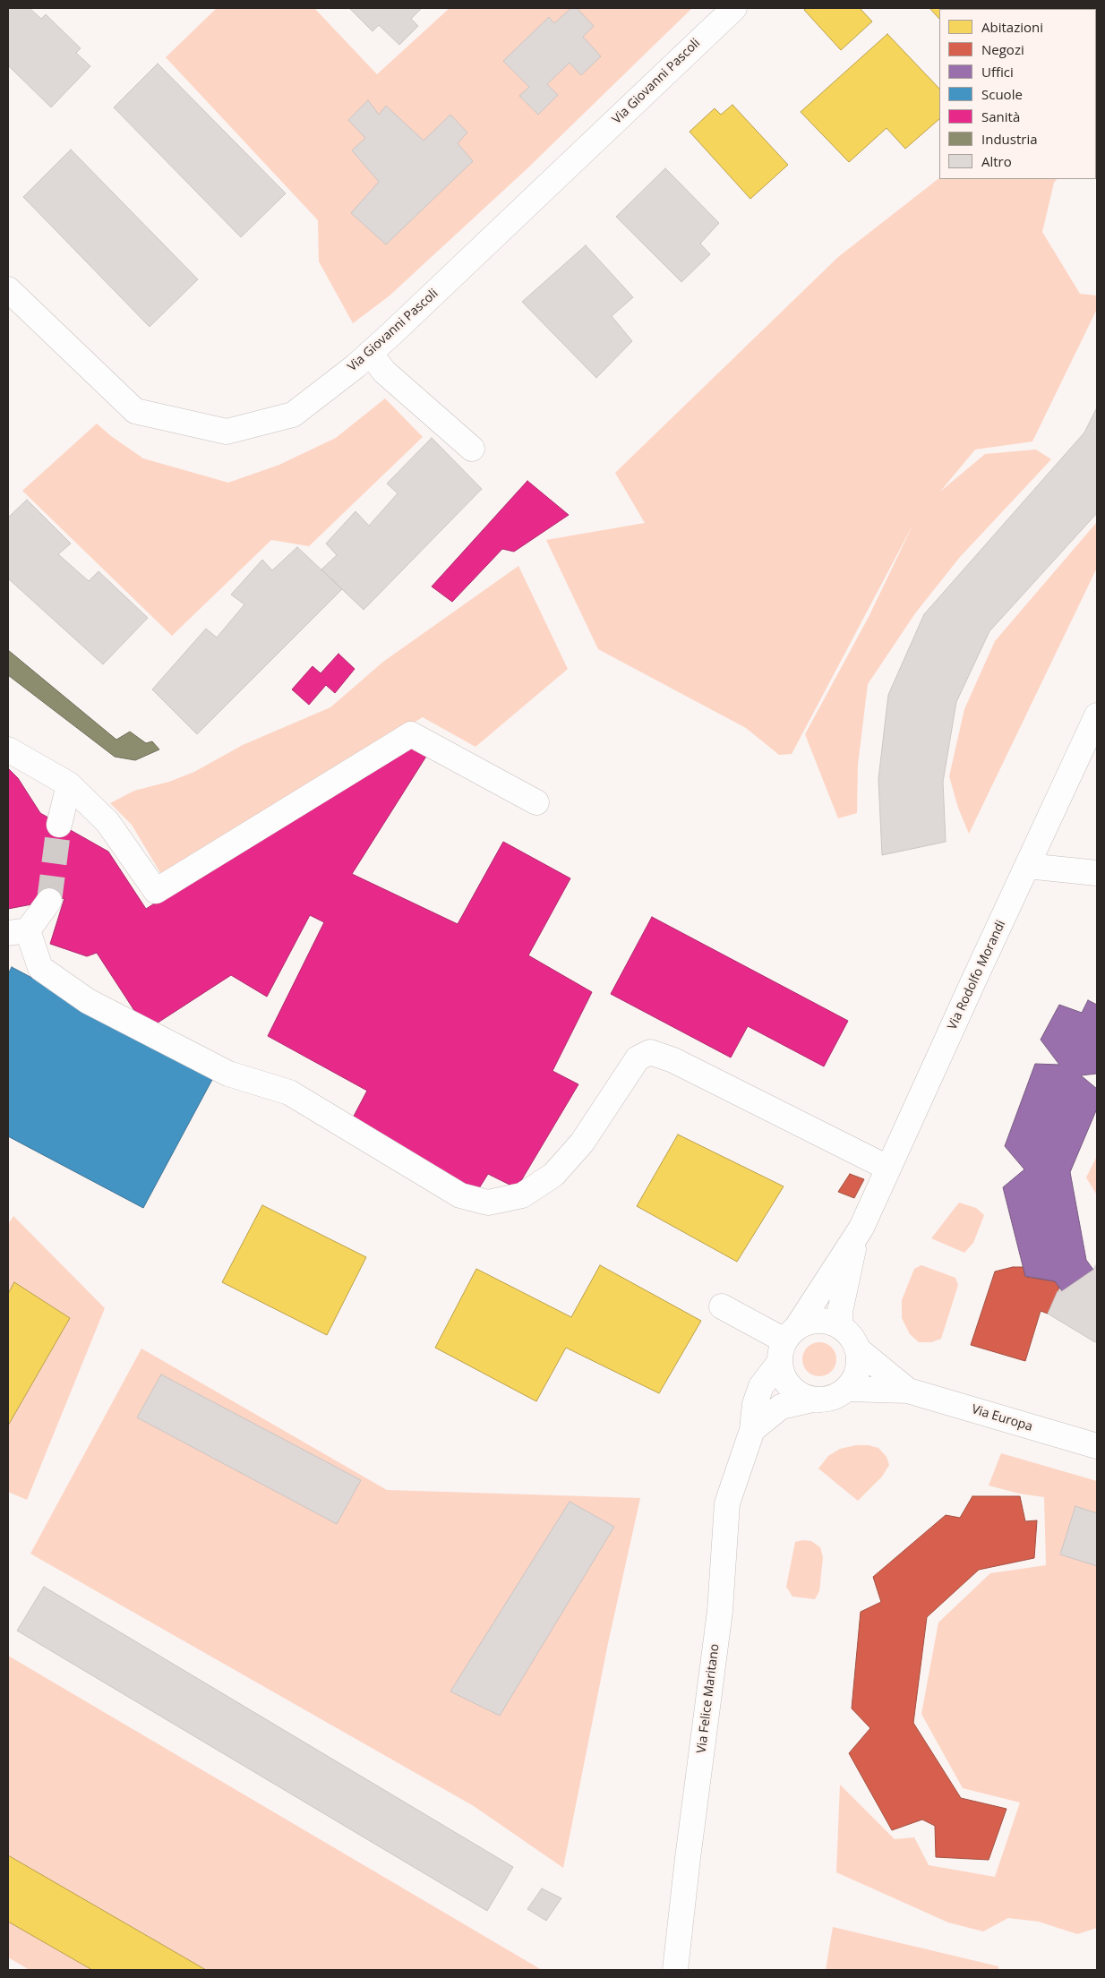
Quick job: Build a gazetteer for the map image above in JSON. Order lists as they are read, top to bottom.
{
  "streets": {
    "street": [
      "Via Giovanni Pascoli",
      "Via Rodolfo Morandi",
      "Via Europa",
      "Via Felice Maritano"
    ]
  },
  "crossings": [
    ["Via Rodolfo Morandi", "Via Europa"],
    ["Via Rodolfo Morandi", "Via Felice Maritano"],
    ["Via Europa", "Via Felice Maritano"]
  ],
  "legend": [
    "Abitazioni",
    "Negozi",
    "Uffici",
    "Scuole",
    "Sanità",
    "Industria",
    "Altro"
  ]
}
